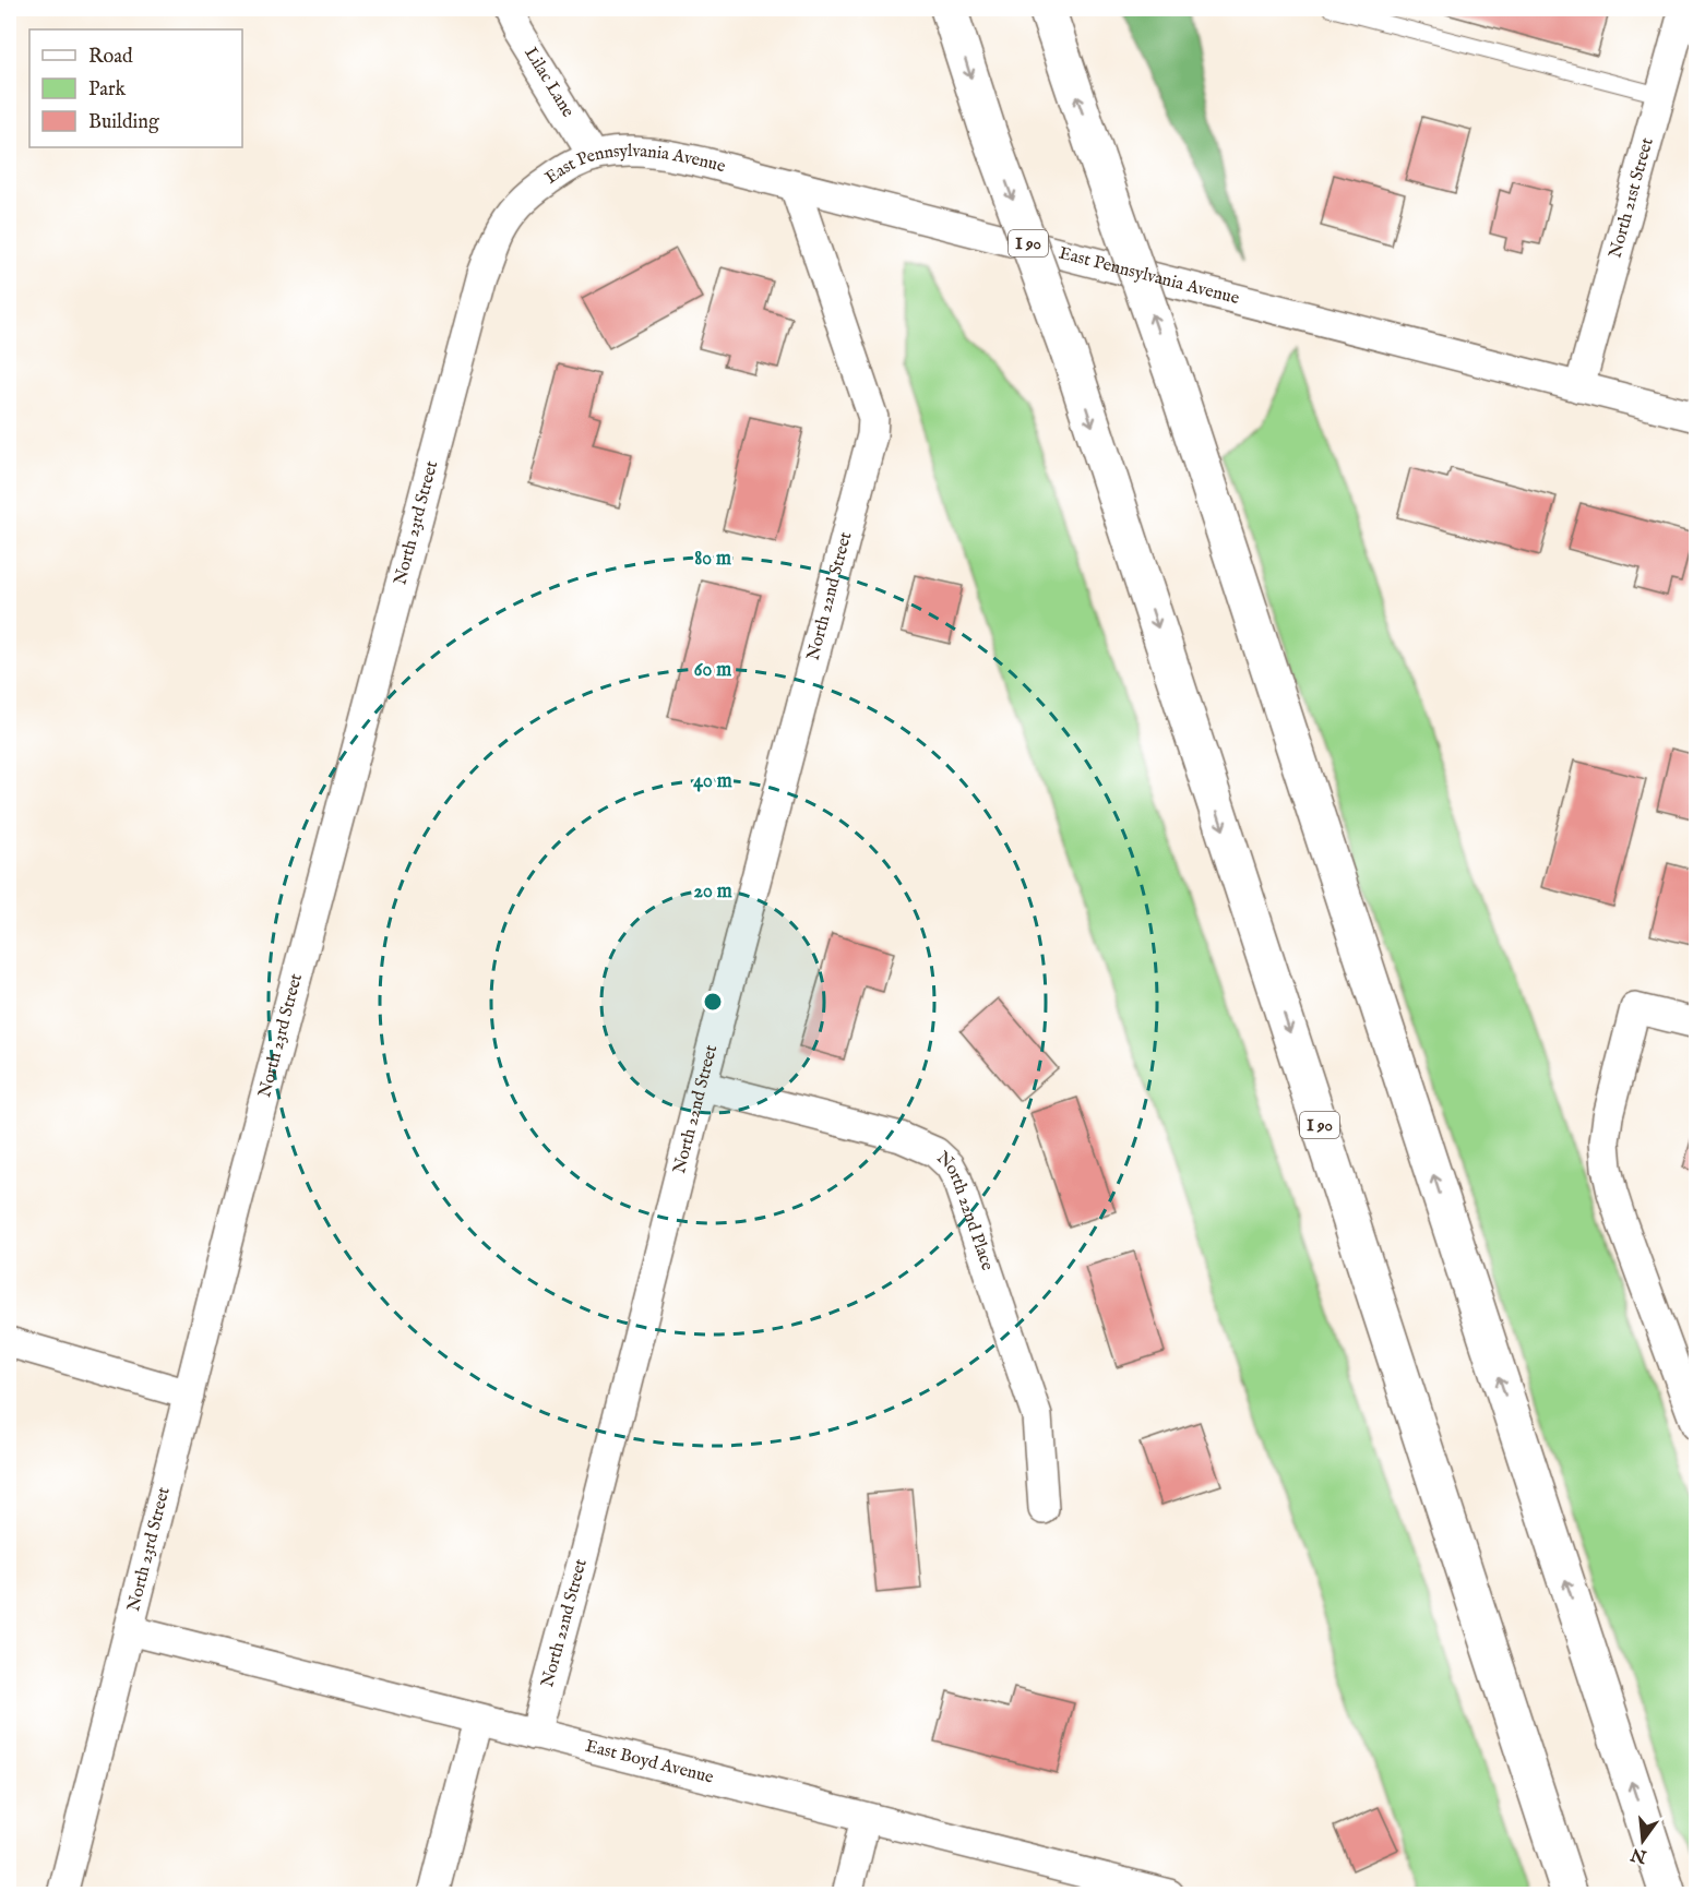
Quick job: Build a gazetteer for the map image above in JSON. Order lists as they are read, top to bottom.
{
  "streets": {
    "highway": ["I 90"],
    "street": [
      "Lilac Lane",
      "East Pennsylvania Avenue",
      "North 21st Street",
      "North 23rd Street",
      "North 22nd Street",
      "North 22nd Place",
      "East Boyd Avenue"
    ]
  },
  "crossings": [
    ["Lilac Lane", "East Pennsylvania Avenue"],
    ["East Pennsylvania Avenue", "North 21st Street"],
    ["East Pennsylvania Avenue", "North 23rd Street"],
    ["East Pennsylvania Avenue", "North 22nd Street"],
    ["North 23rd Street", "East Boyd Avenue"],
    ["North 22nd Street", "North 22nd Place"],
    ["North 22nd Street", "East Boyd Avenue"]
  ],
  "legend": ["Road", "Park", "Building"],
  "north": "bottom",
  "rings": [
    "80 m",
    "60 m",
    "40 m",
    "20 m"
  ]
}
